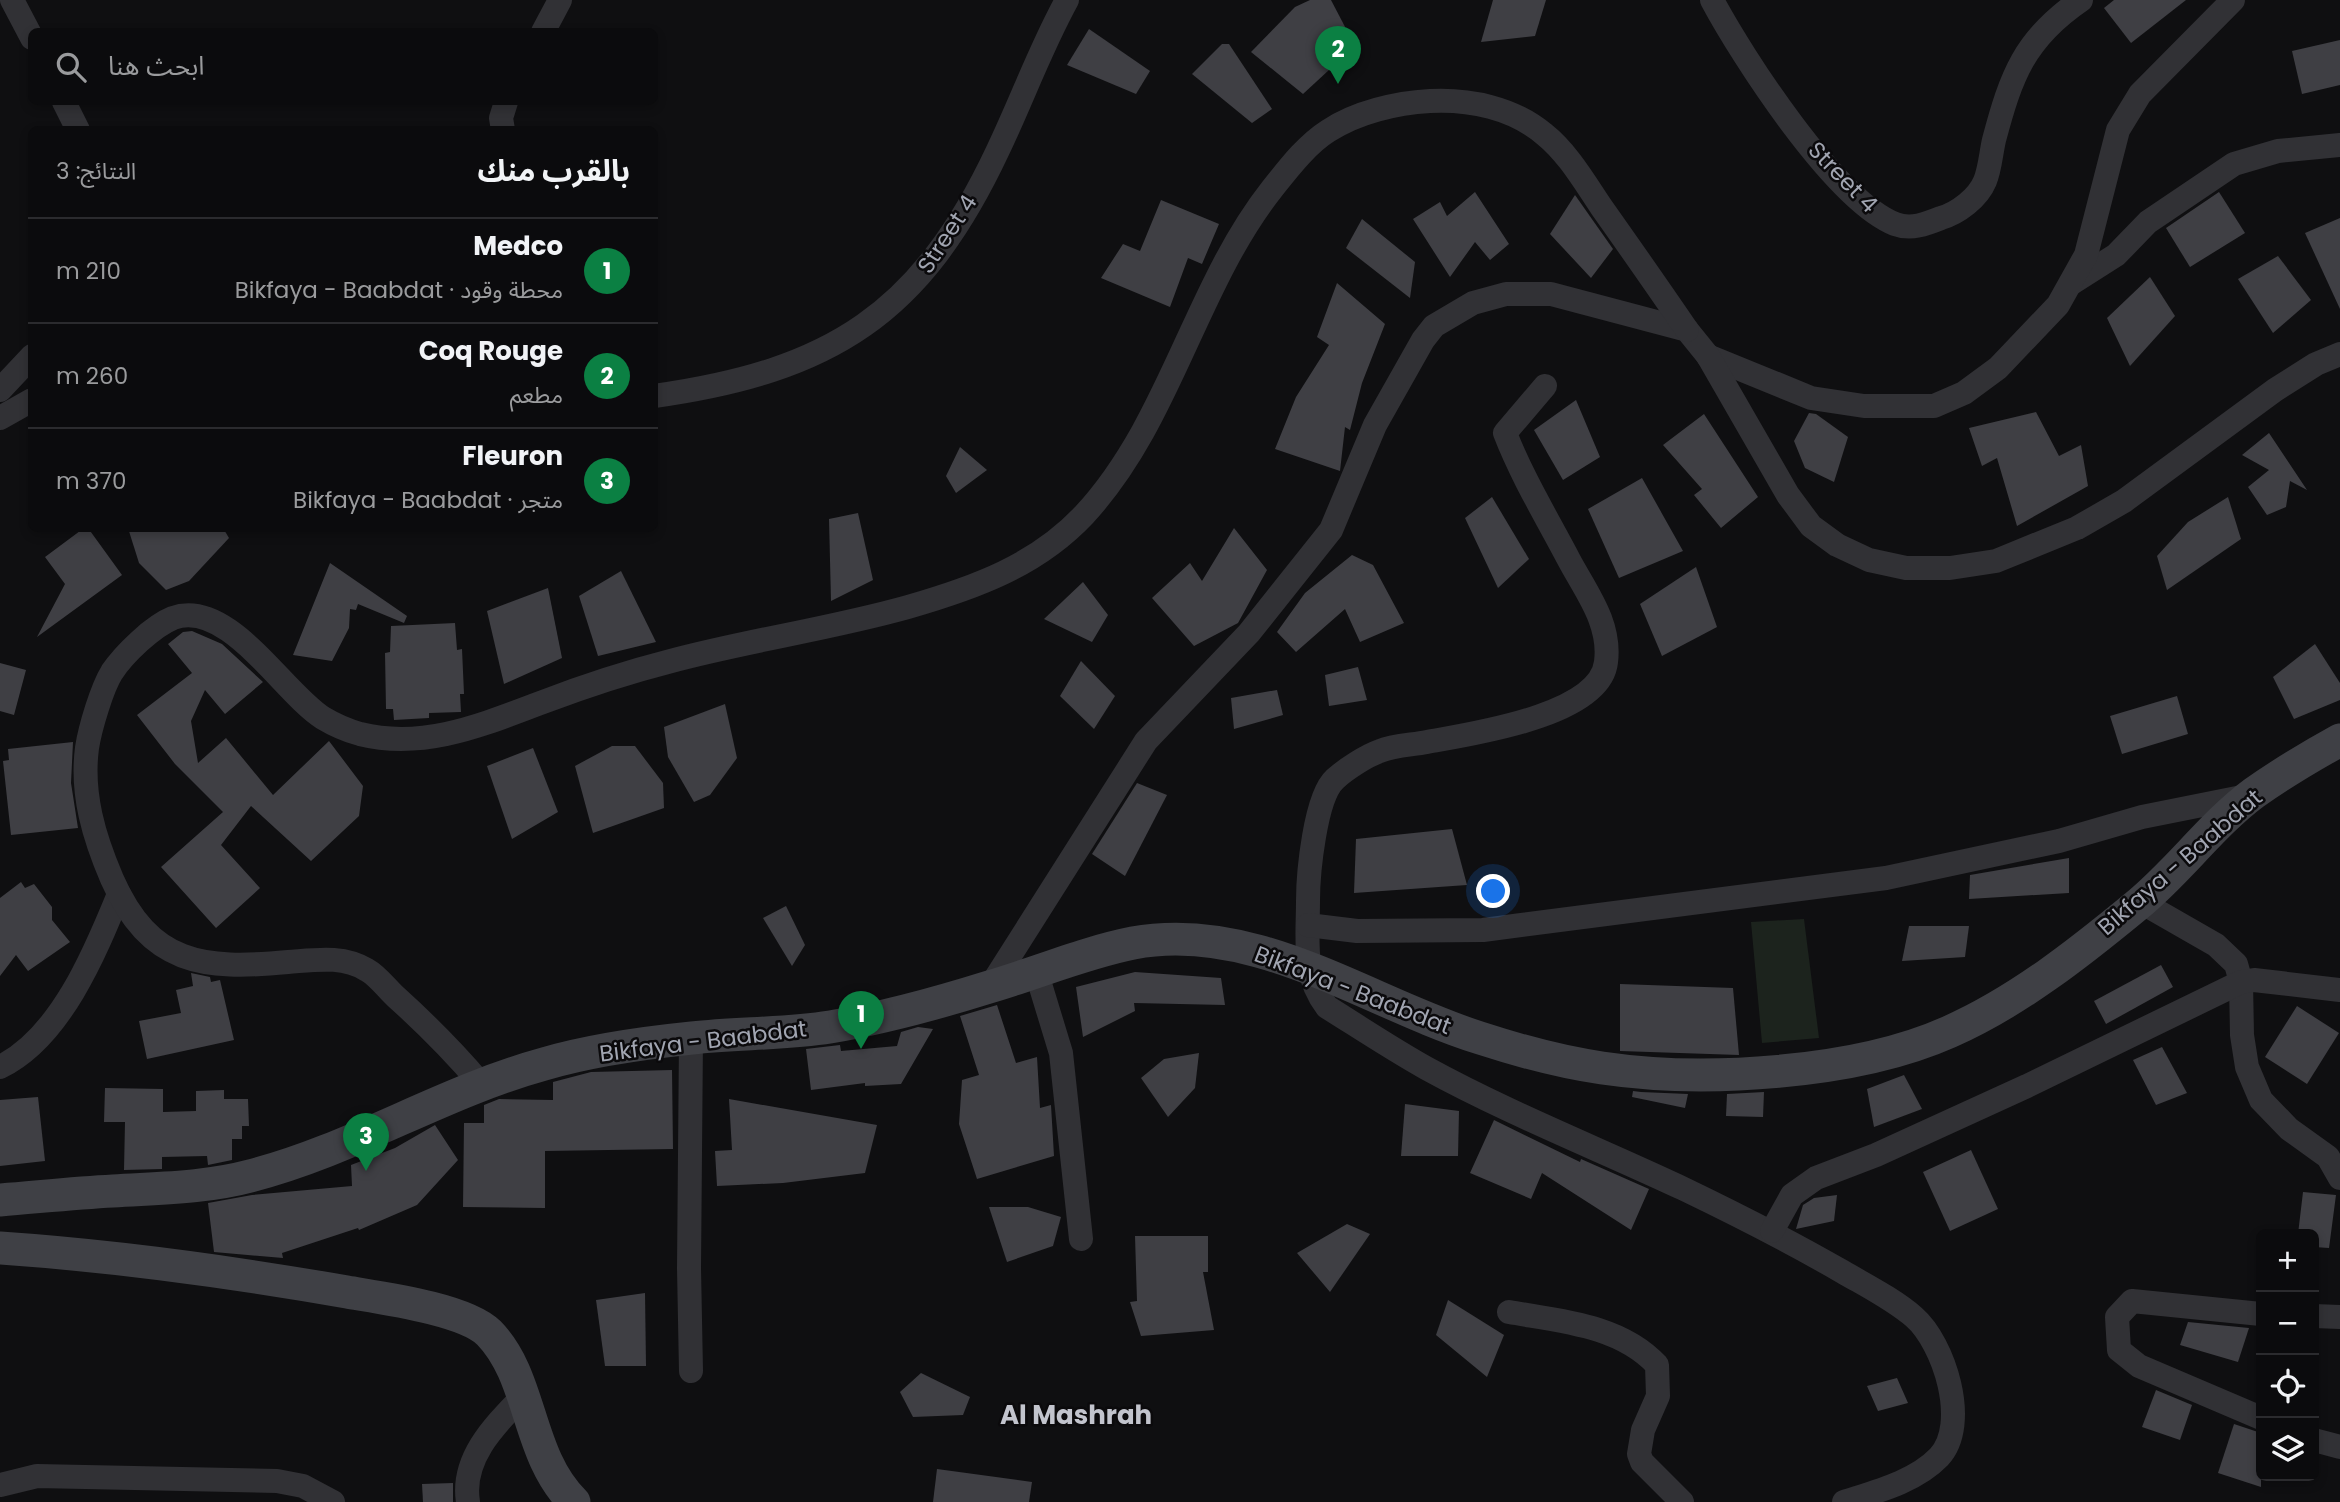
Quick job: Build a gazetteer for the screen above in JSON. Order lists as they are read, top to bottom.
{
  "streets": {
    "main road": ["Bikfaya - Baabdat"],
    "street": ["Street 4"]
  },
  "districts": ["Al Mashrah"],
  "page": {
    "pins": ["2", "1", "3"],
    "search": "ابحث هنا",
    "heading": ["بالقرب منك", "النتائج: 3"],
    "list": [
      {
        "mark": "1",
        "name": "Medco",
        "note": "محطة وقود · Bikfaya - Baabdat",
        "value": "210 m"
      },
      {
        "mark": "2",
        "name": "Coq Rouge",
        "note": "مطعم",
        "value": "260 m"
      },
      {
        "mark": "3",
        "name": "Fleuron",
        "note": "متجر · Bikfaya - Baabdat",
        "value": "370 m"
      }
    ],
    "map_buttons": ["+", "−"]
  }
}
